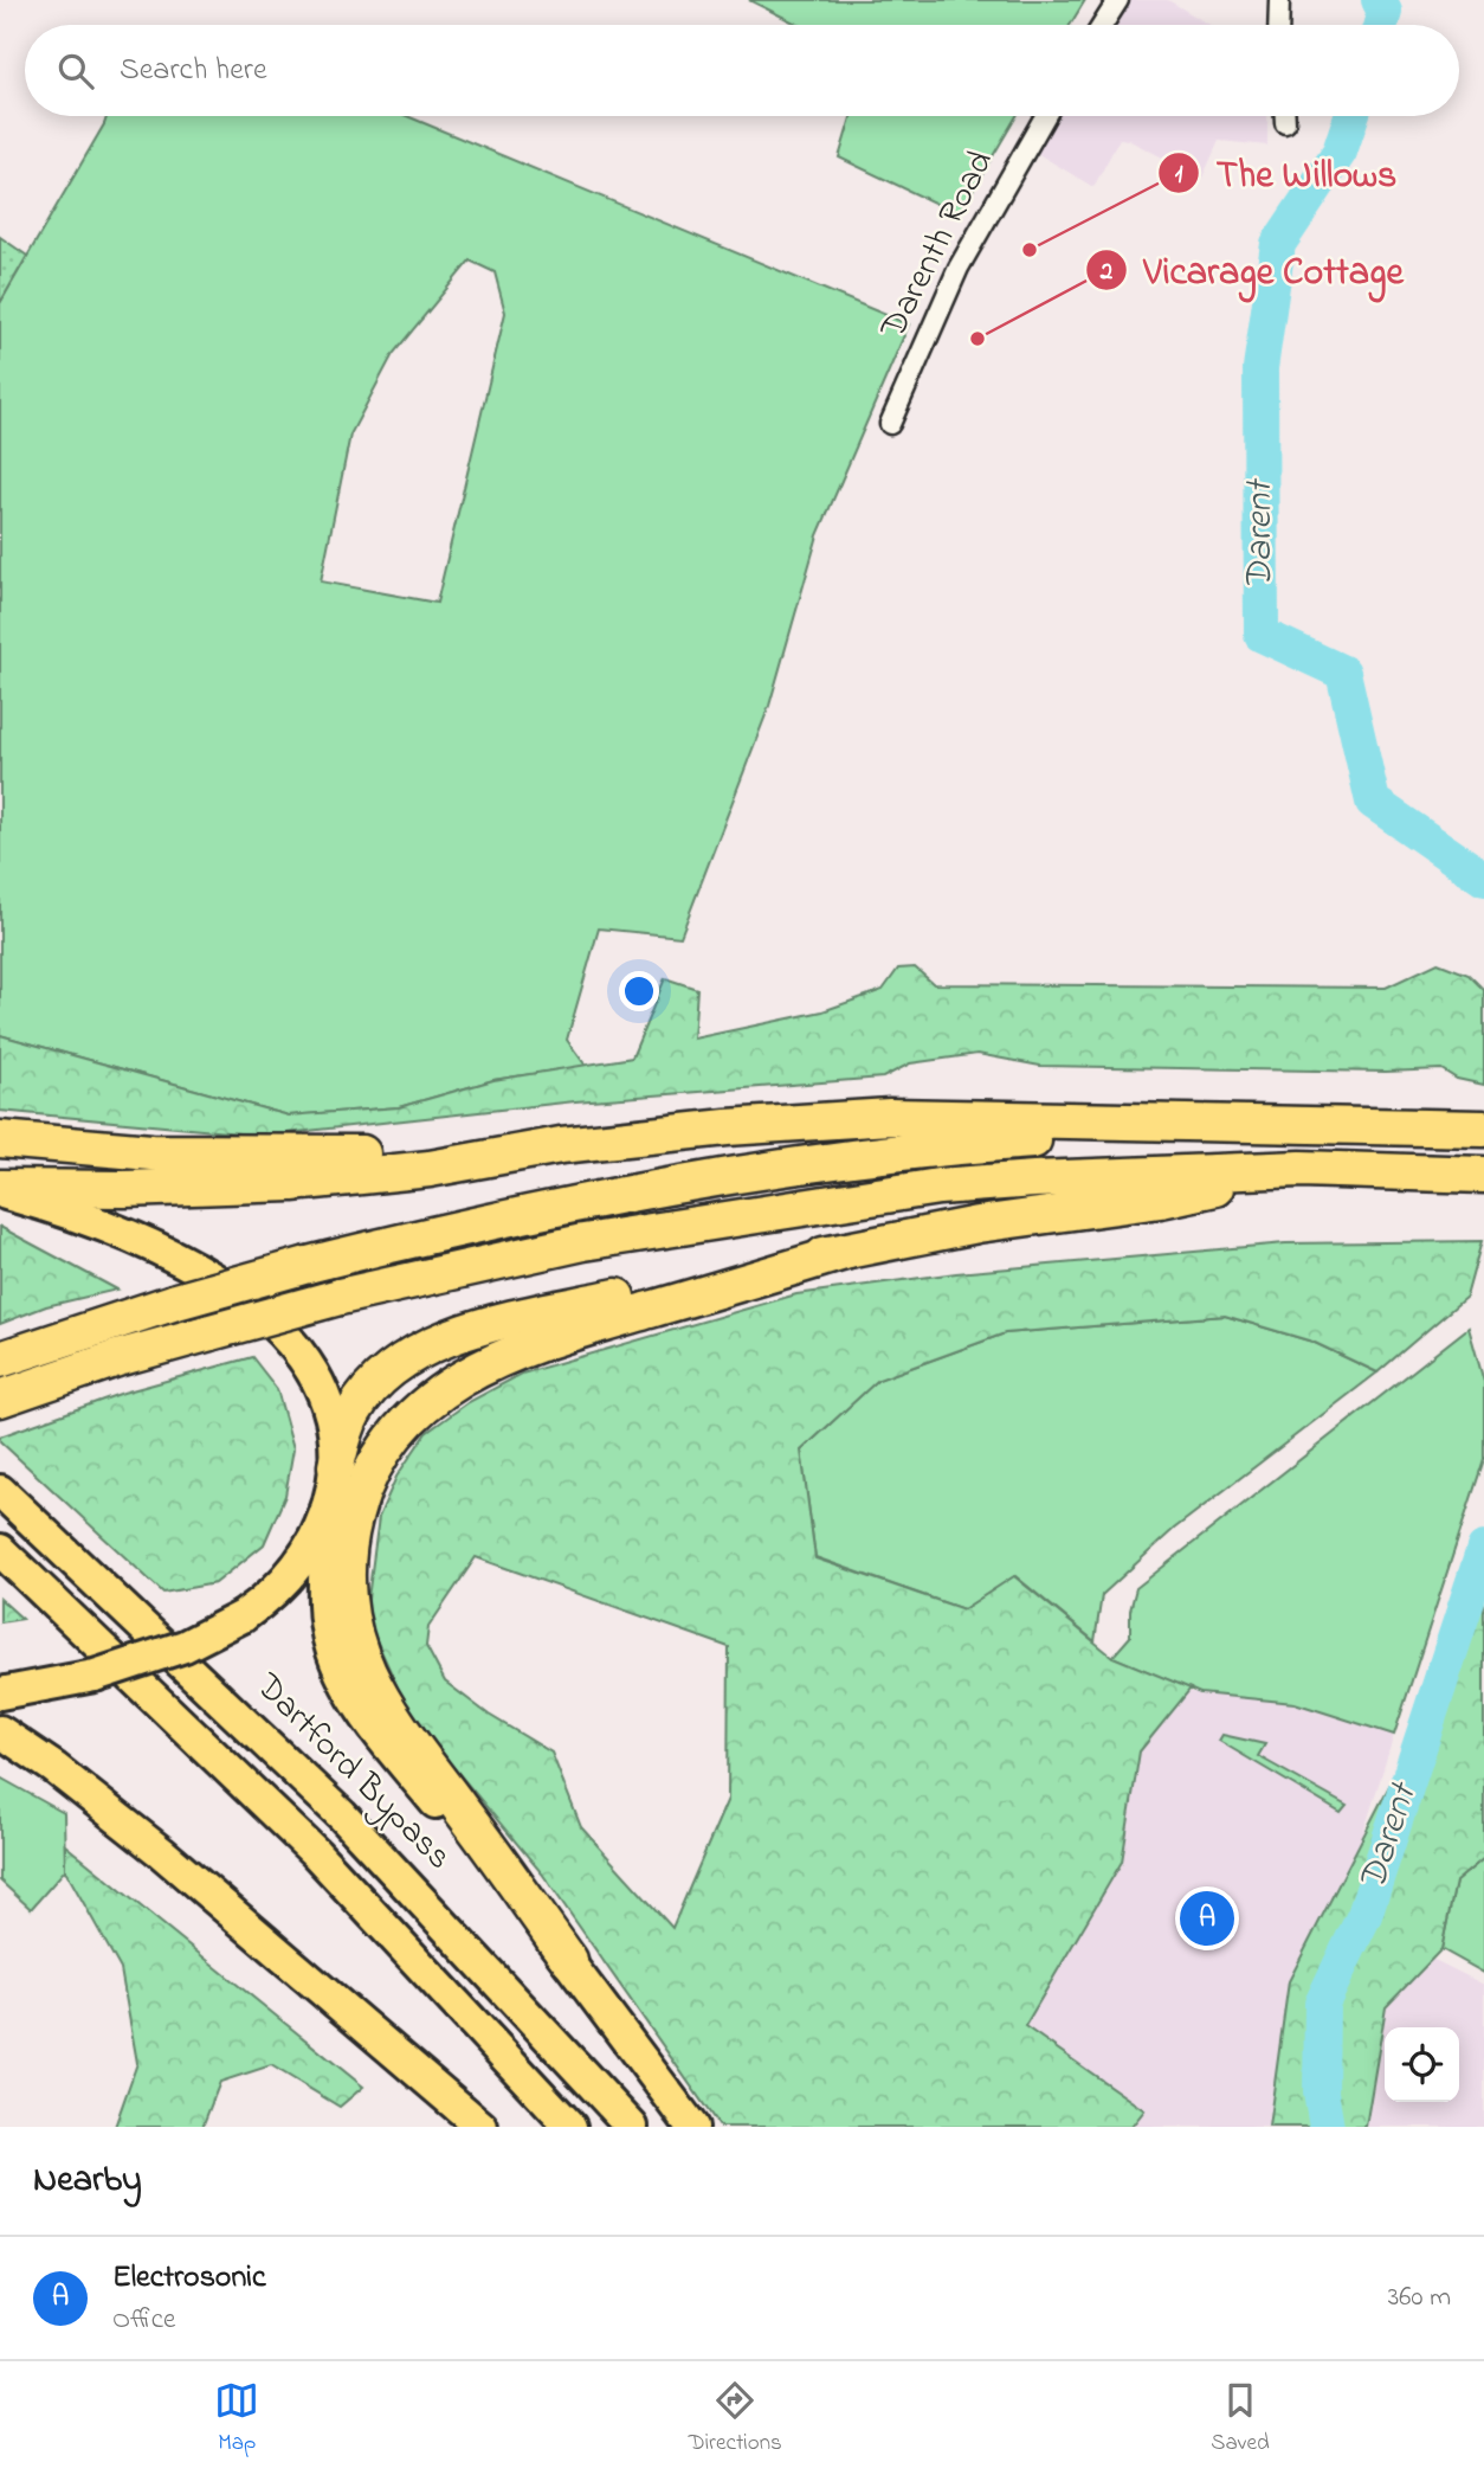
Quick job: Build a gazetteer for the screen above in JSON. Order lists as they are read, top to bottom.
{
  "streets": {
    "highway": ["Dartford Bypass"],
    "street": ["Darenth Road"]
  },
  "water": ["Darent"],
  "places": ["The Willows", "Vicarage Cottage"],
  "page": {
    "search": "Search here",
    "pins": "A",
    "heading": "Nearby",
    "list": [
      {
        "mark": "A",
        "name": "Electrosonic",
        "note": "Office",
        "value": "360 m"
      }
    ],
    "nav": ["Map", "Directions", "Saved"]
  }
}
